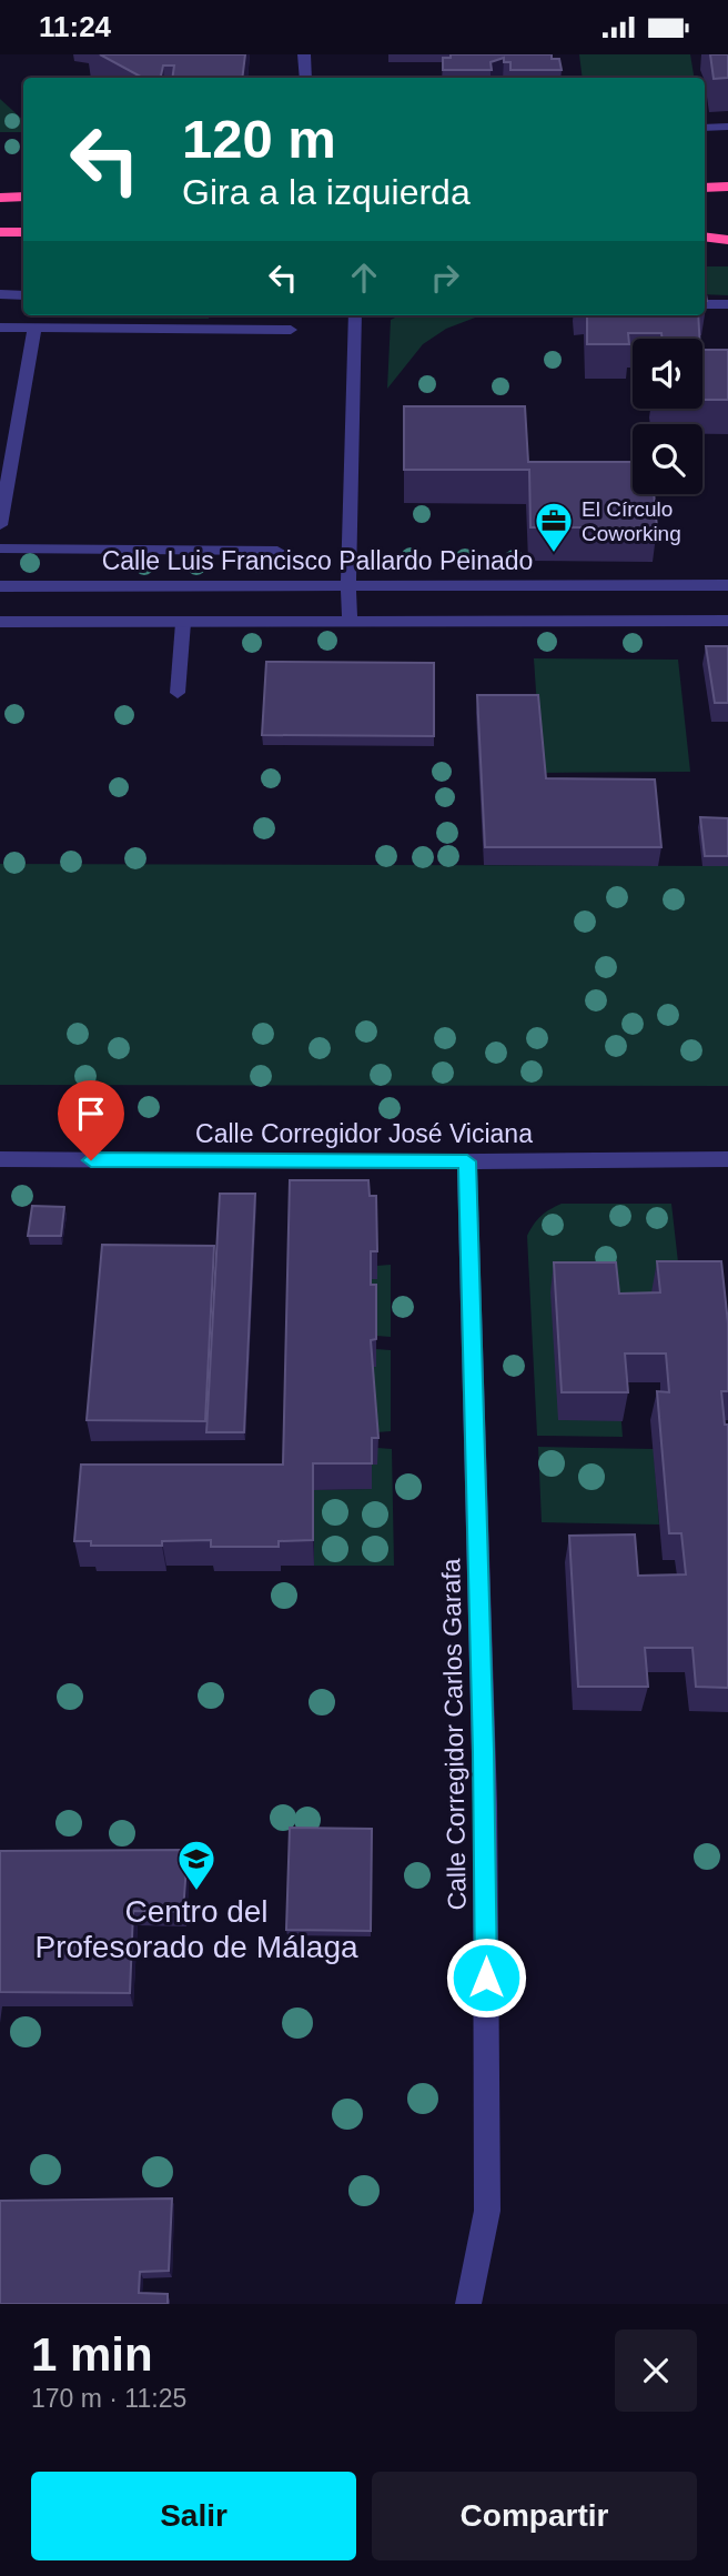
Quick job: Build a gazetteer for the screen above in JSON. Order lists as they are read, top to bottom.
{
  "streets": {
    "street": ["Calle Luis Francisco Pallardo Peinado", "Calle Corregidor José Viciana", "Calle Corregidor Carlos Garafa"]
  },
  "crossings": [
    ["Calle Corregidor José Viciana", "Calle Corregidor Carlos Garafa"]
  ],
  "places": {
    "office": ["El Círculo Coworking"],
    "school or university": ["Centro del Profesorado de Málaga"]
  },
  "page": {
    "status": "11:24",
    "turn": ["120 m", "Gira a la izquierda"],
    "heading": ["1 min", "170 m · 11:25"],
    "buttons": ["Salir", "Compartir"]
  }
}
